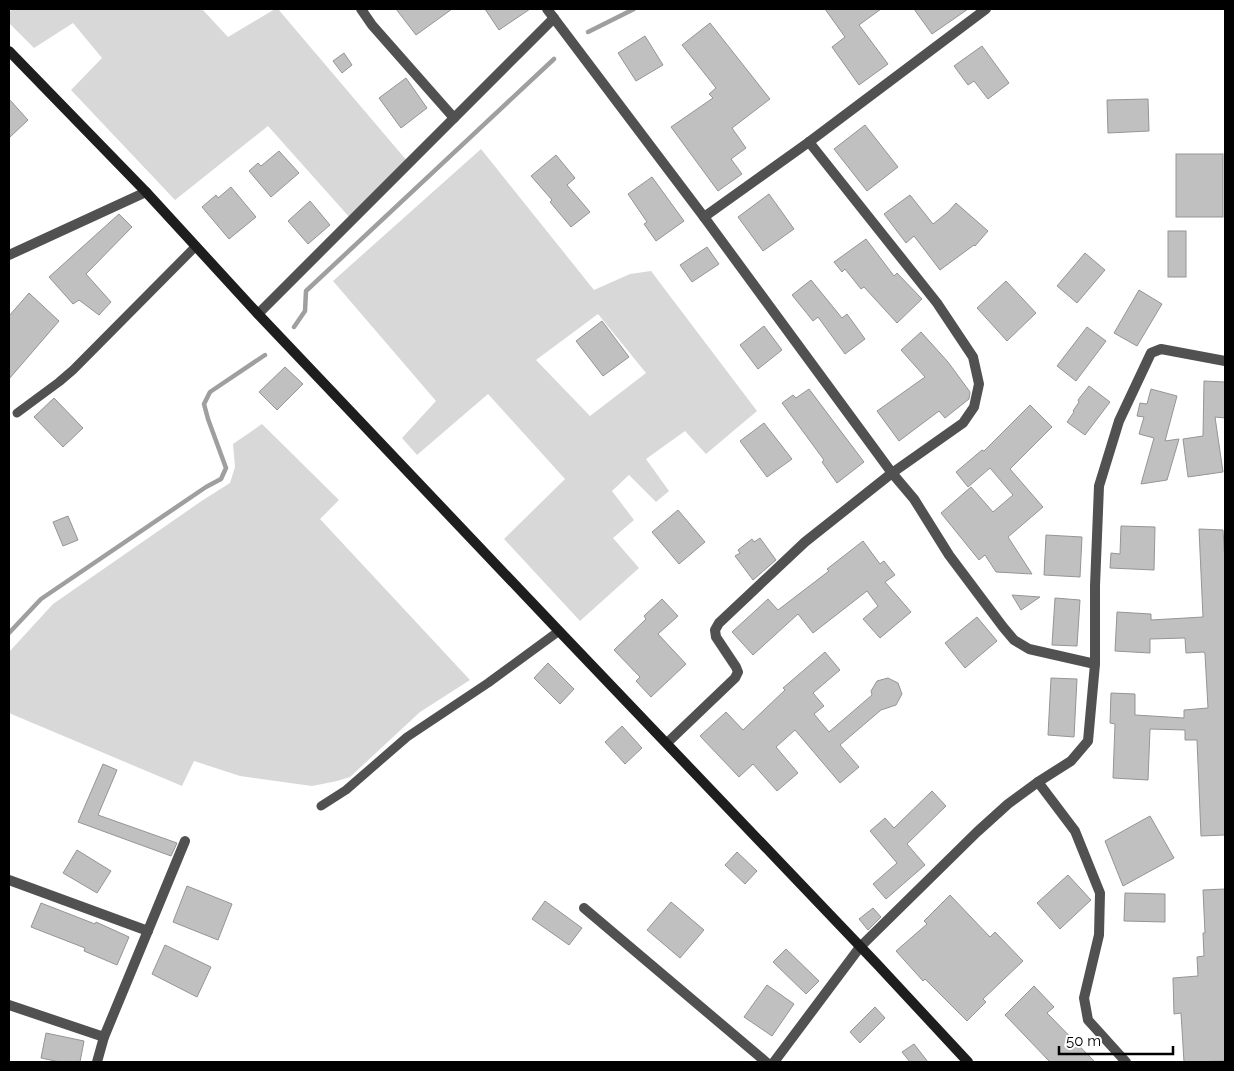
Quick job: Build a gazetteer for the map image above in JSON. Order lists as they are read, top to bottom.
{
  "scale_bar": "50 m"
}
